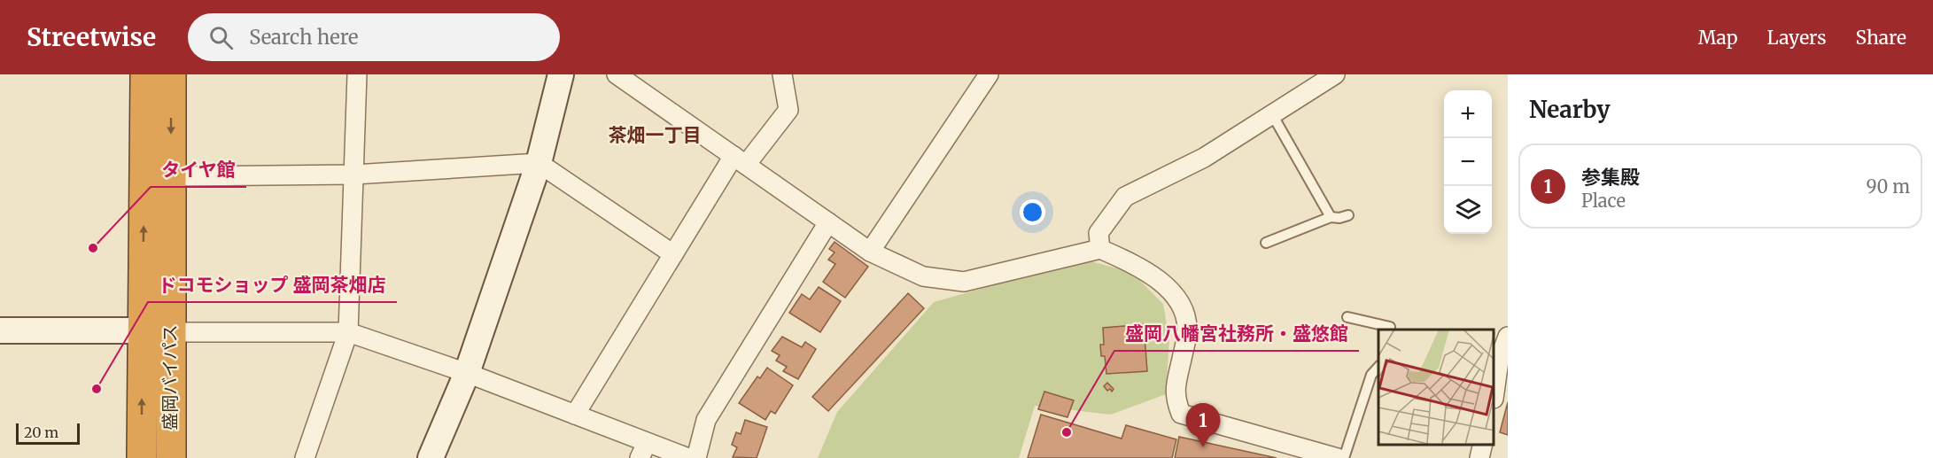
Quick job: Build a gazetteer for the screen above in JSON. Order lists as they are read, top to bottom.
{
  "streets": {
    "highway": ["盛岡バイパス"]
  },
  "districts": ["茶畑一丁目"],
  "places": ["タイヤ館", "ドコモショップ 盛岡茶畑店", "盛岡八幡宮社務所・盛悠館"],
  "scale_bar": "20 m",
  "page": {
    "header": "Streetwise",
    "search": "Search here",
    "nav": ["Map", "Layers", "Share"],
    "heading": "Nearby",
    "map_buttons": ["+", "−"],
    "list": [
      {
        "mark": "1",
        "name": "参集殿",
        "note": "Place",
        "value": "90 m"
      }
    ],
    "pins": "1",
    "scale": "20 m"
  }
}
